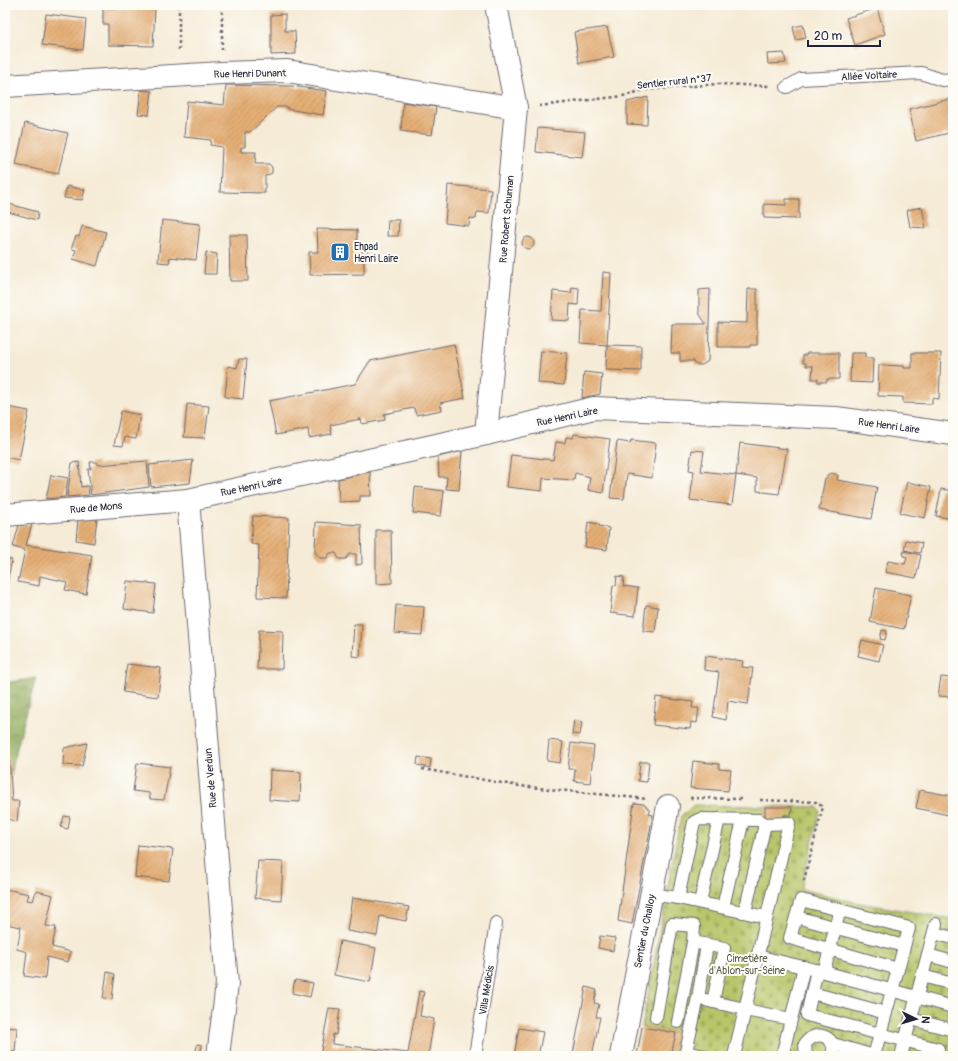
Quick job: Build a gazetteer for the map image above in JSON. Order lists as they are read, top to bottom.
{
  "streets": {
    "street": [
      "Rue Henri Dunant",
      "Rue Robert Schuman",
      "Rue Henri Laire",
      "Rue de Mons",
      "Rue de Verdun",
      "Sentier du Challoy"
    ],
    "lane": ["Allée Voltaire", "Villa Médicis"],
    "path": ["Sentier rural n°37"]
  },
  "crossings": [
    ["Rue Henri Dunant", "Sentier rural n°37"],
    ["Rue Henri Dunant", "Rue Robert Schuman"],
    ["Allée Voltaire", "Sentier rural n°37"],
    ["Sentier rural n°37", "Rue Robert Schuman"],
    ["Rue Robert Schuman", "Rue Henri Laire"],
    ["Rue Henri Laire", "Rue de Mons"],
    ["Rue Henri Laire", "Rue de Verdun"],
    ["Rue de Mons", "Rue de Verdun"]
  ],
  "parks": ["Cimetière d'Ablon-sur-Seine"],
  "places": {
    "building": ["Ehpad Henri Laire"]
  },
  "scale_bar": "20 m",
  "north": "right"
}
